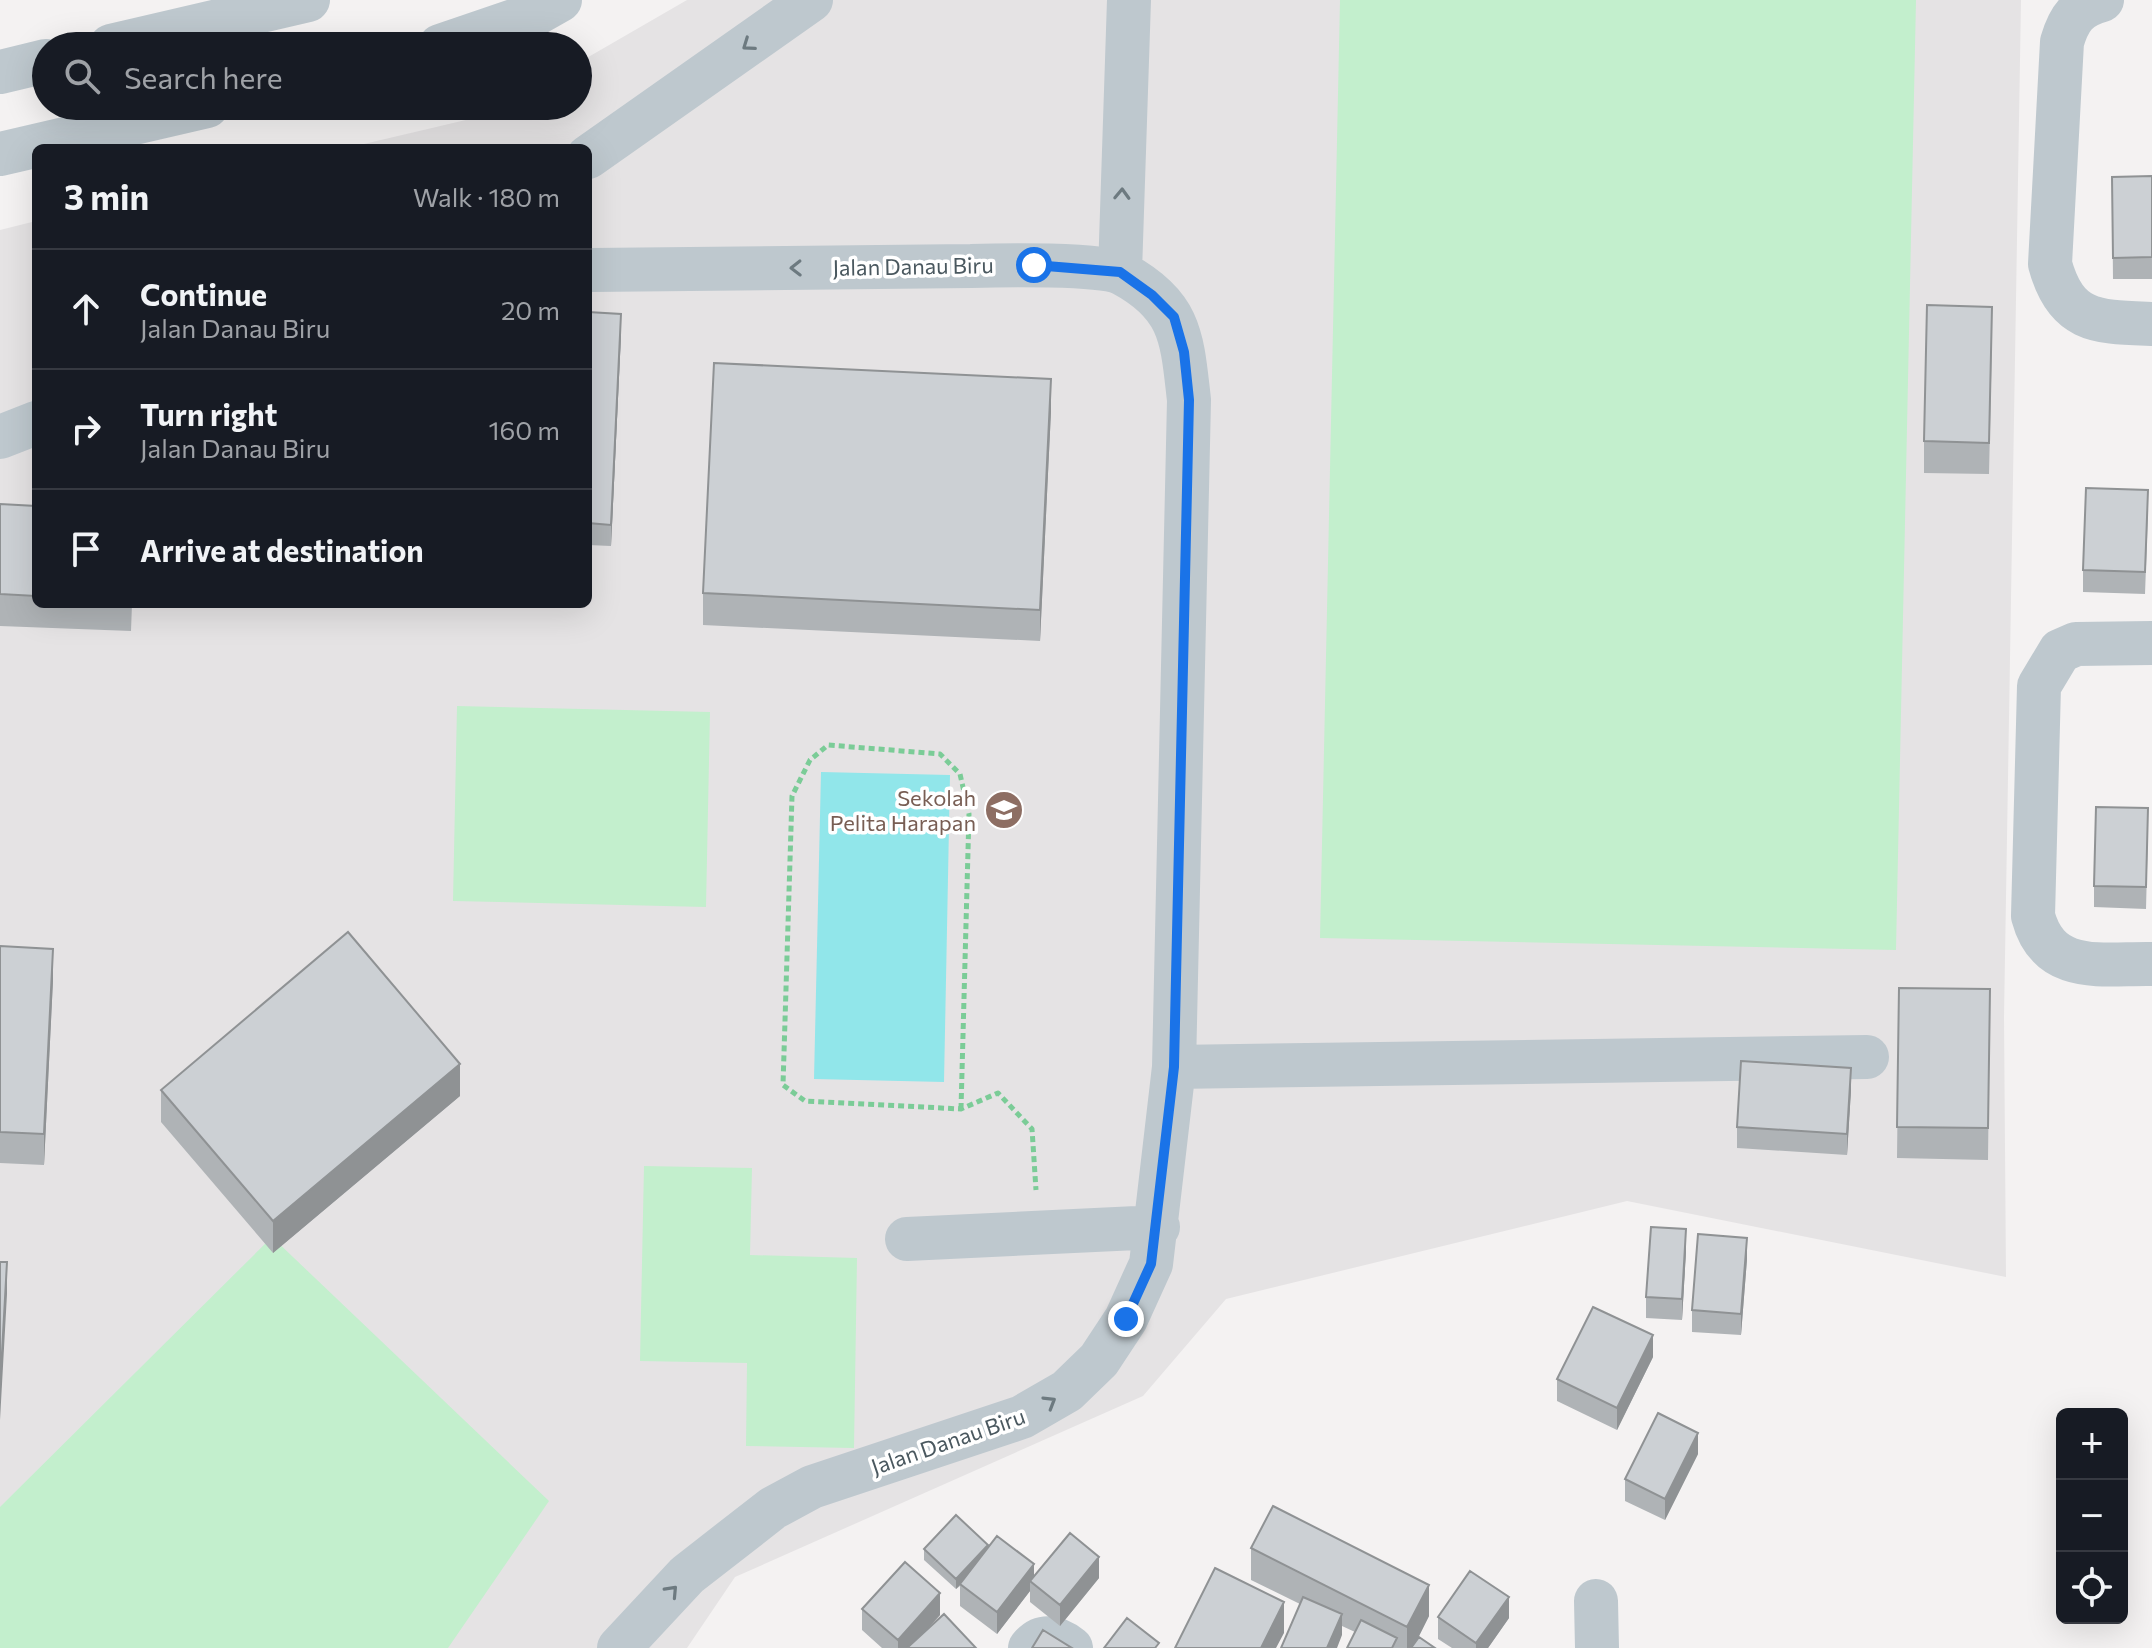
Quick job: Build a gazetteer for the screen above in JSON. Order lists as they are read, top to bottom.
{
  "streets": {
    "street": ["Jalan Danau Biru"]
  },
  "places": {
    "school or university": ["Sekolah Pelita Harapan"]
  },
  "page": {
    "search": "Search here",
    "heading": ["3 min", "Walk · 180 m"],
    "list": [
      ["Continue", "Jalan Danau Biru", "20 m"],
      ["Turn right", "Jalan Danau Biru", "160 m"],
      "Arrive at destination"
    ],
    "map_buttons": ["+", "−"]
  }
}
